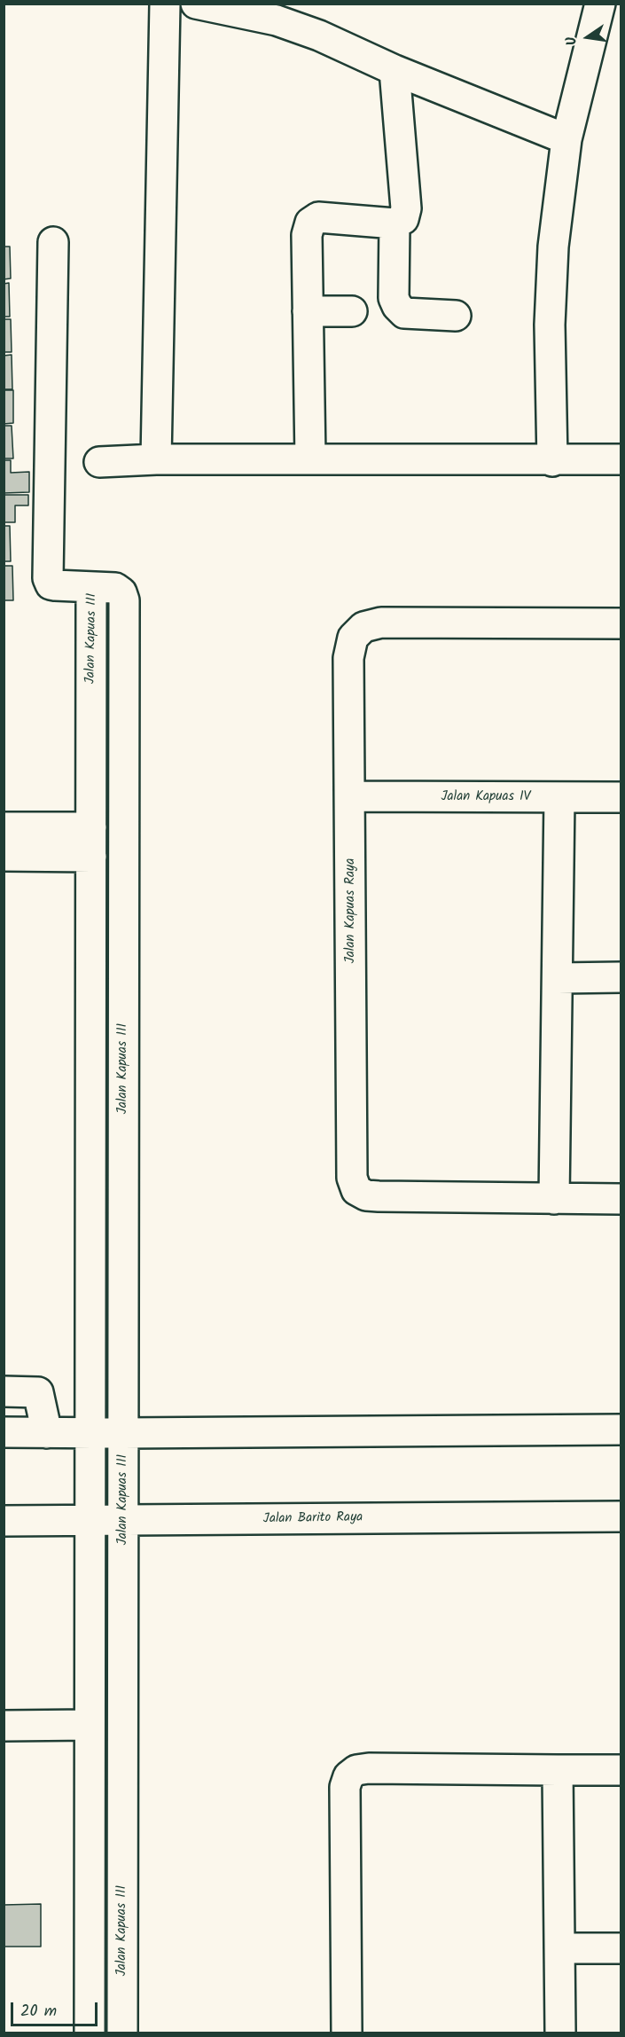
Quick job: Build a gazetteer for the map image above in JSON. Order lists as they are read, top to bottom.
{
  "streets": {
    "street": [
      "Jalan Kapuas III",
      "Jalan Kapuas IV",
      "Jalan Kapuas Raya",
      "Jalan Barito Raya"
    ]
  },
  "crossings": [
    ["Jalan Kapuas III", "Jalan Barito Raya"],
    ["Jalan Kapuas IV", "Jalan Kapuas Raya"]
  ],
  "scale_bar": "20 m",
  "north": "left"
}
